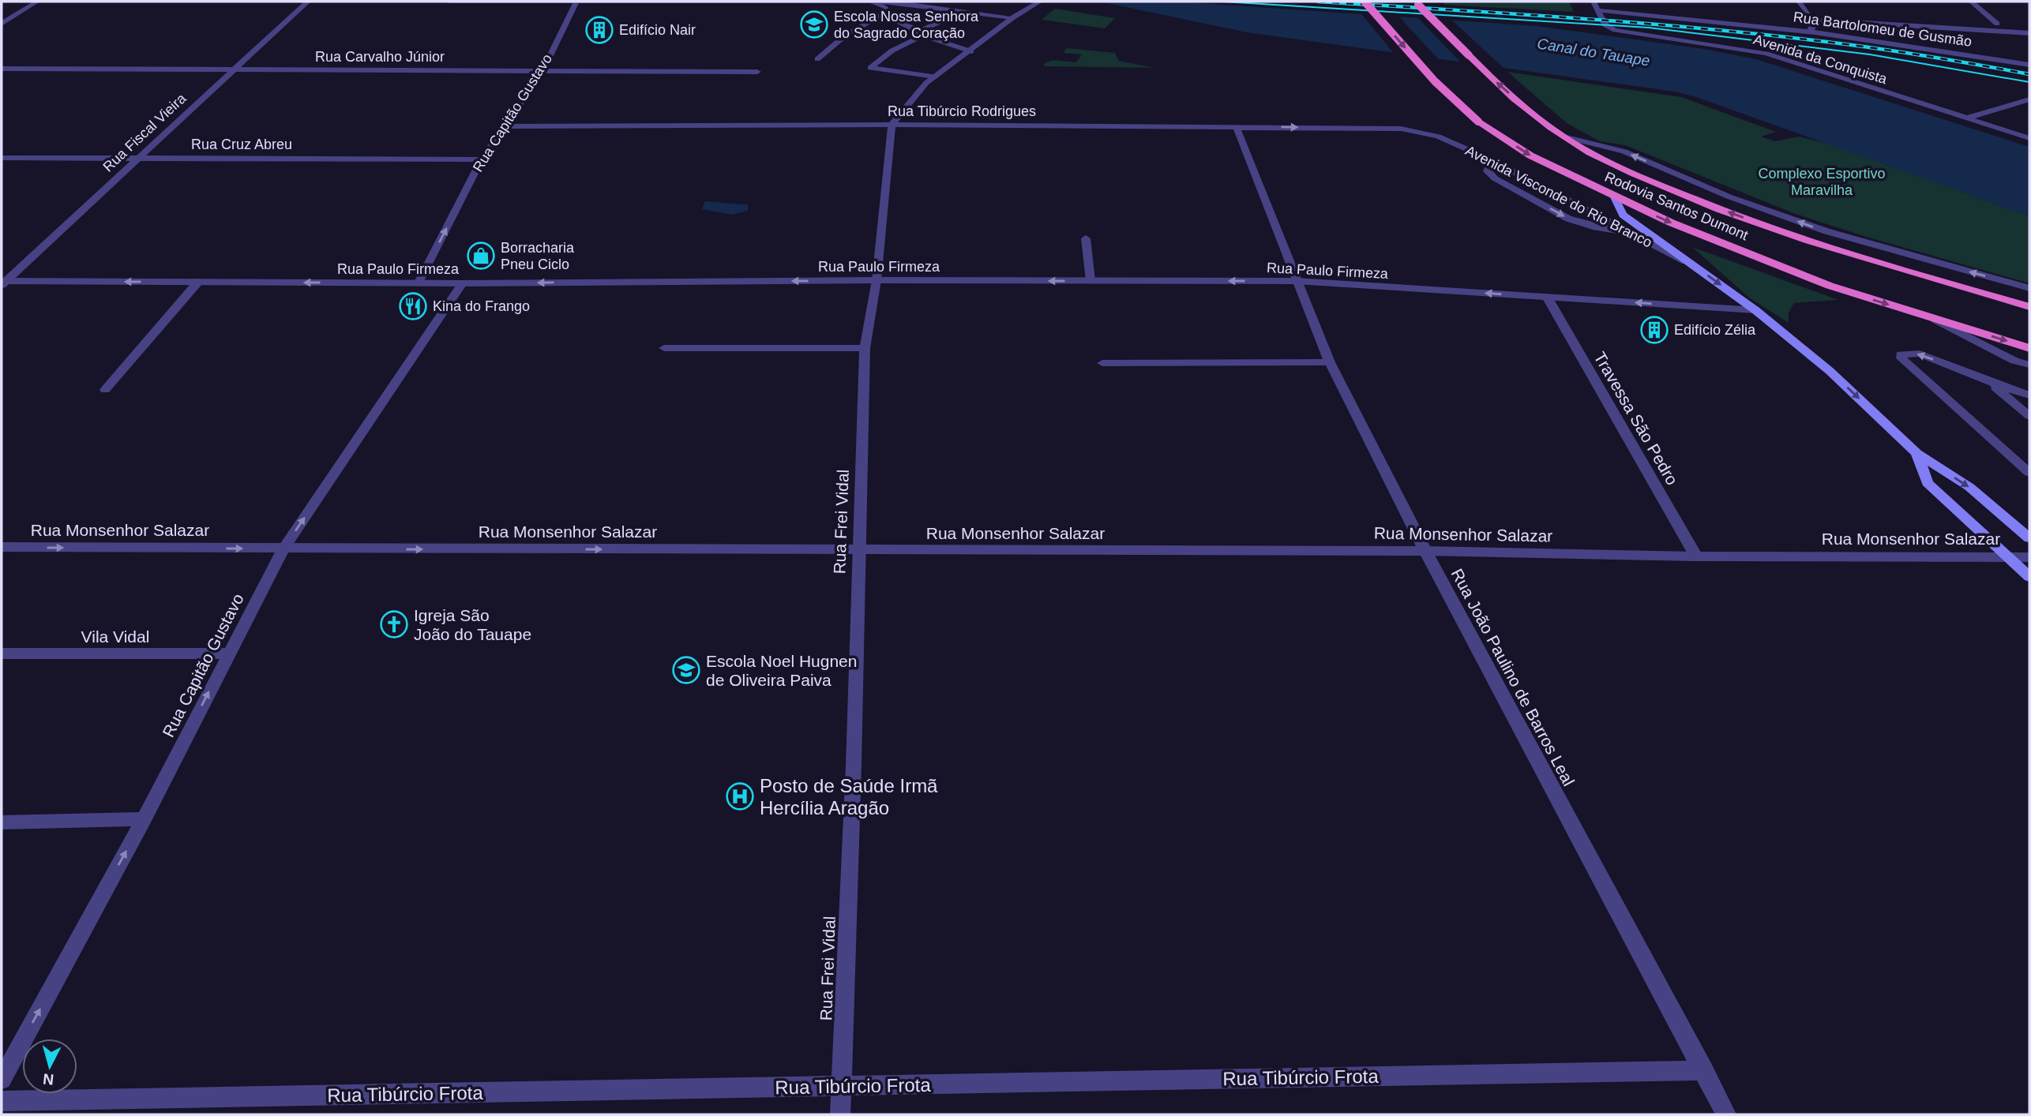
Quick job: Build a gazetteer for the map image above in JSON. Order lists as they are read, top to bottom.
{
  "streets": {
    "highway": ["Rodovia Santos Dumont"],
    "main road": ["Avenida Visconde do Rio Branco"],
    "street": [
      "Rua Bartolomeu de Gusmão",
      "Rua Carvalho Júnior",
      "Avenida da Conquista",
      "Rua Tibúrcio Rodrigues",
      "Rua Capitão Gustavo",
      "Rua Fiscal Vieira",
      "Rua Cruz Abreu",
      "Rua Paulo Firmeza",
      "Travessa São Pedro",
      "Rua Frei Vidal",
      "Rua Monsenhor Salazar",
      "Vila Vidal",
      "Rua João Paulino de Barros Leal",
      "Rua Tibúrcio Frota"
    ]
  },
  "crossings": [
    ["Rua Bartolomeu de Gusmão", "Avenida da Conquista"],
    ["Rua Carvalho Júnior", "Rua Capitão Gustavo"],
    ["Rua Carvalho Júnior", "Rua Fiscal Vieira"],
    ["Rua Tibúrcio Rodrigues", "Rua Capitão Gustavo"],
    ["Rua Tibúrcio Rodrigues", "Avenida Visconde do Rio Branco"],
    ["Rua Tibúrcio Rodrigues", "Rua Frei Vidal"],
    ["Rua Tibúrcio Rodrigues", "Rua João Paulino de Barros Leal"],
    ["Rua Capitão Gustavo", "Rua Cruz Abreu"],
    ["Rua Capitão Gustavo", "Rua Paulo Firmeza"],
    ["Rua Capitão Gustavo", "Rua Monsenhor Salazar"],
    ["Rua Capitão Gustavo", "Vila Vidal"],
    ["Rua Fiscal Vieira", "Rua Cruz Abreu"],
    ["Rua Fiscal Vieira", "Rua Paulo Firmeza"],
    ["Avenida Visconde do Rio Branco", "Rodovia Santos Dumont"],
    ["Avenida Visconde do Rio Branco", "Rua Paulo Firmeza"],
    ["Avenida Visconde do Rio Branco", "Rua Monsenhor Salazar"],
    ["Rua Paulo Firmeza", "Travessa São Pedro"],
    ["Rua Paulo Firmeza", "Rua Frei Vidal"],
    ["Rua Paulo Firmeza", "Rua João Paulino de Barros Leal"],
    ["Travessa São Pedro", "Rua Monsenhor Salazar"],
    ["Rua Frei Vidal", "Rua Monsenhor Salazar"],
    ["Rua Frei Vidal", "Rua Tibúrcio Frota"],
    ["Rua Monsenhor Salazar", "Rua João Paulino de Barros Leal"],
    ["Rua João Paulino de Barros Leal", "Rua Tibúrcio Frota"]
  ],
  "one_way": ["Rua Capitão Gustavo", "Rua Paulo Firmeza", "Rua Monsenhor Salazar"],
  "water": ["Canal do Tauape"],
  "parks": ["Complexo Esportivo Maravilha"],
  "places": {
    "school or university": ["Escola Nossa Senhora do Sagrado Coração", "Escola Noel Hugnen de Oliveira Paiva"],
    "building": ["Edifício Nair", "Edifício Zélia"],
    "shop": ["Borracharia Pneu Ciclo"],
    "restaurant": ["Kina do Frango"],
    "church": ["Igreja São João do Tauape"],
    "hospital": ["Posto de Saúde Irmã Hercília Aragão"]
  },
  "north": "bottom"
}
